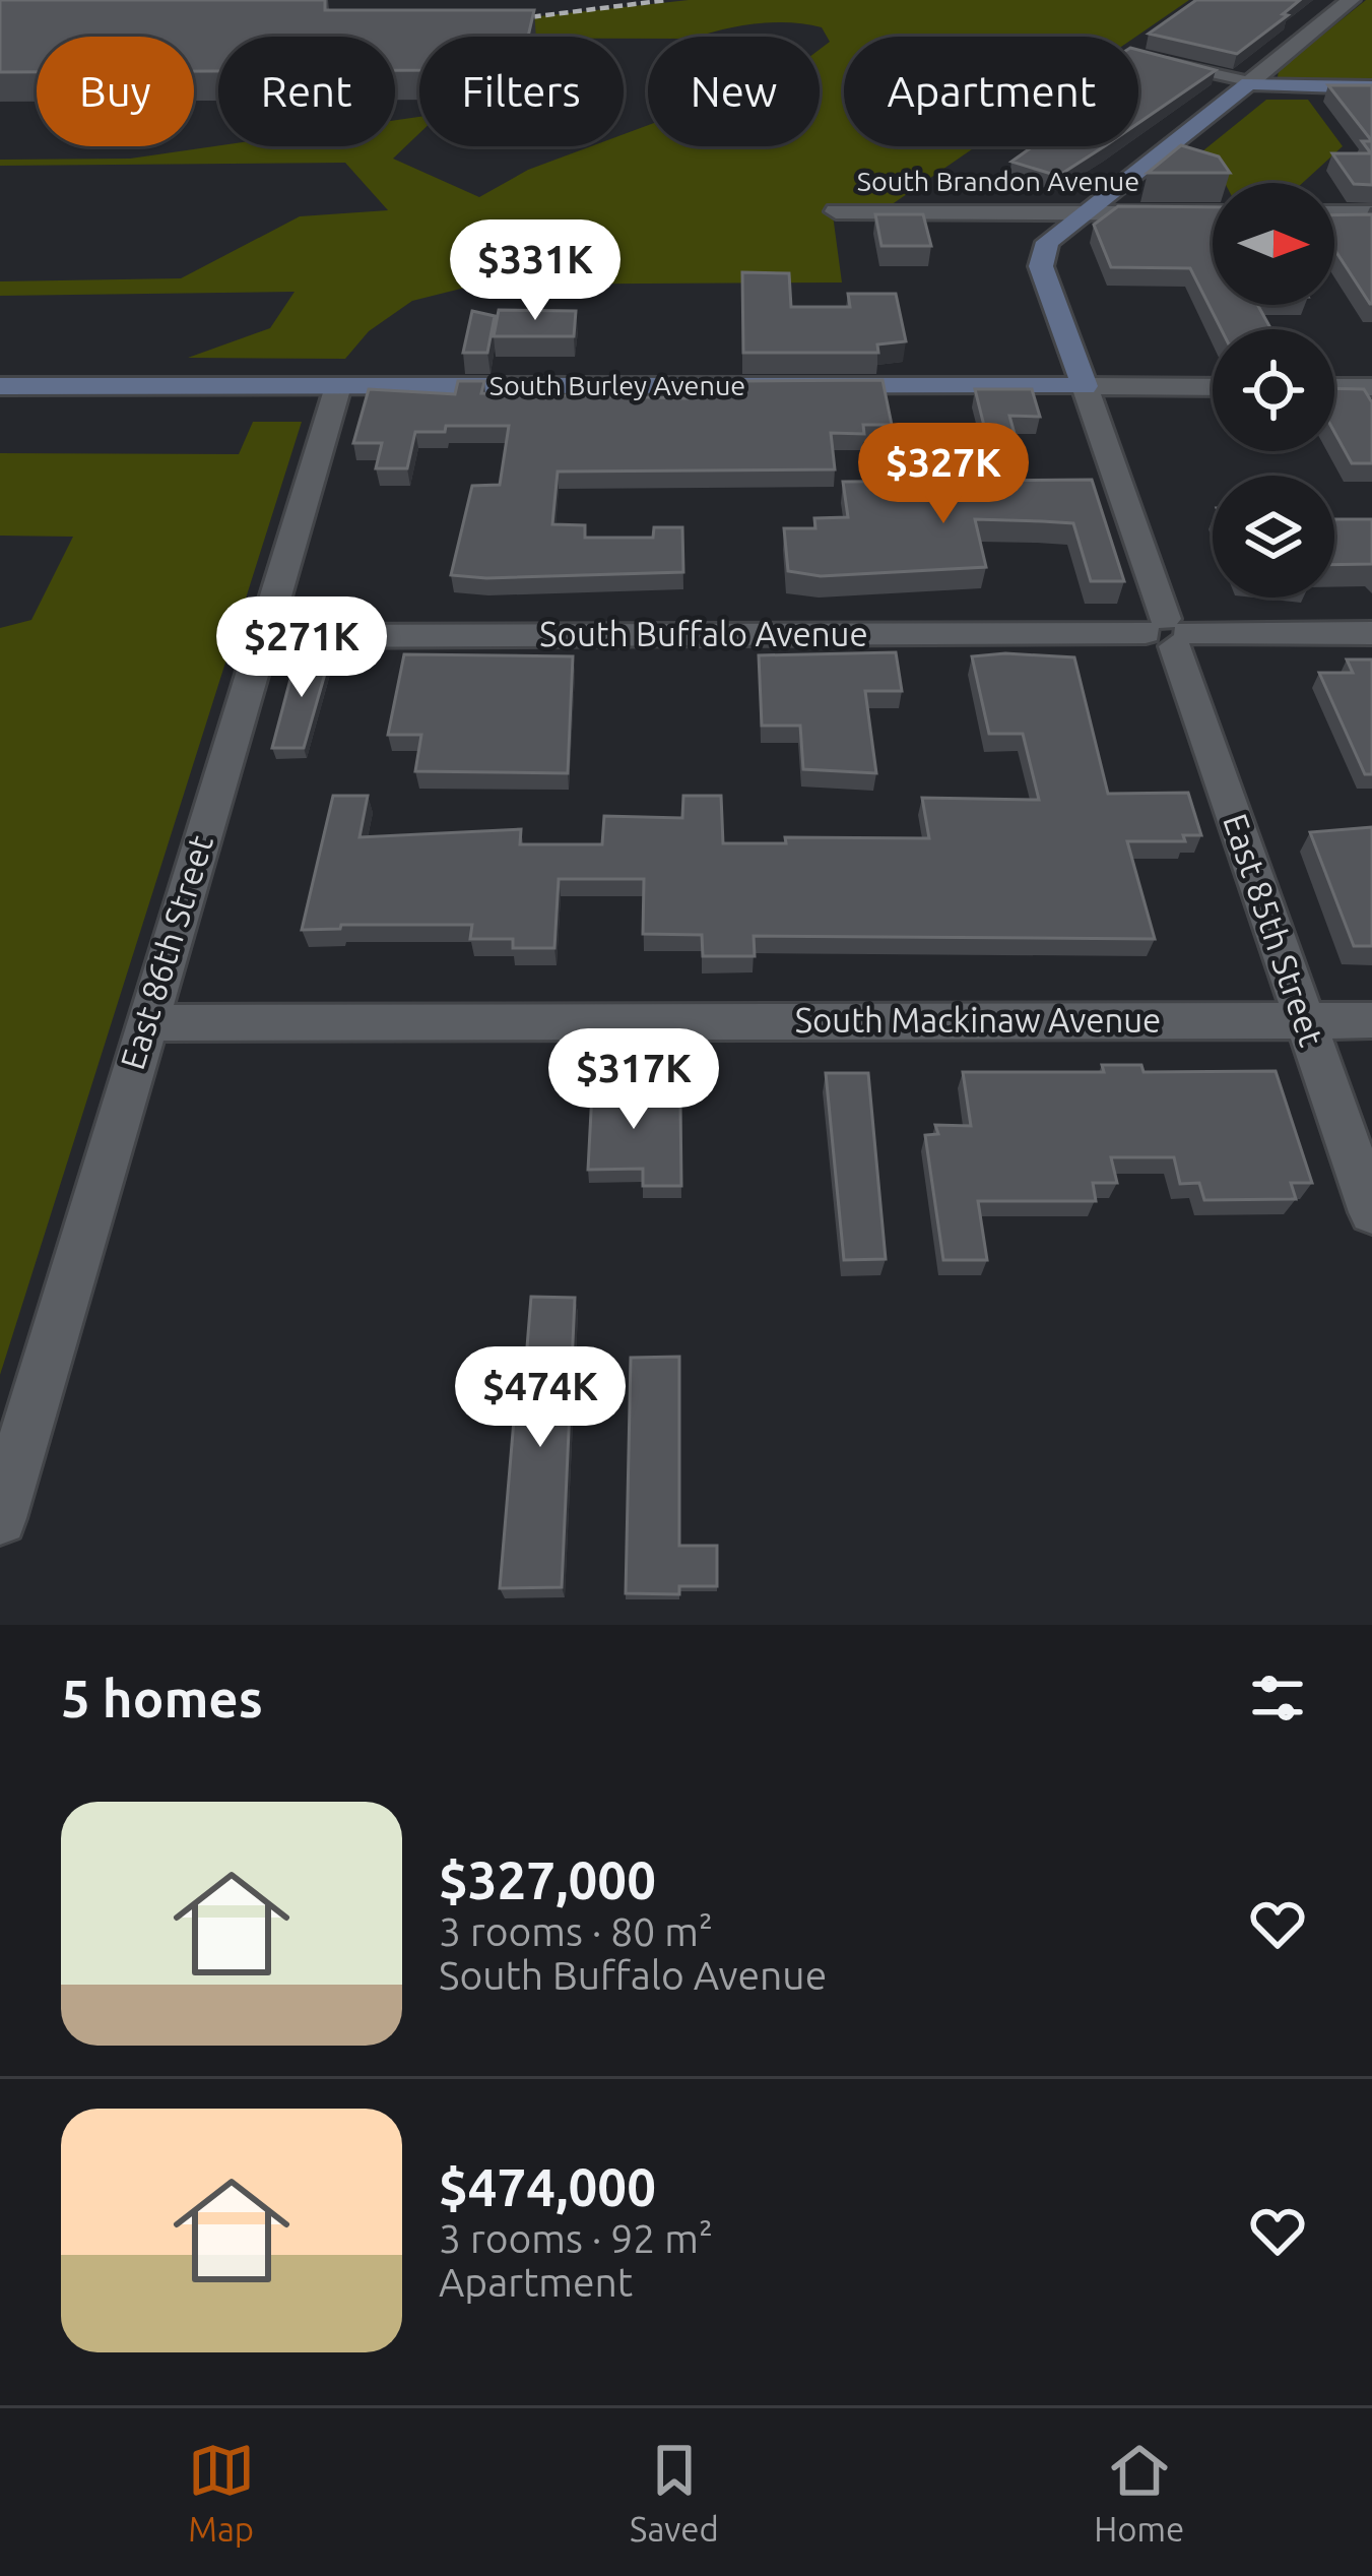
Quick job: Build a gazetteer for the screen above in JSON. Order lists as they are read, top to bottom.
{
  "streets": {
    "street": [
      "South Brandon Avenue",
      "South Burley Avenue",
      "South Buffalo Avenue",
      "East 85th Street",
      "East 86th Street",
      "South Mackinaw Avenue"
    ]
  },
  "crossings": [
    ["South Burley Avenue", "East 85th Street"],
    ["South Burley Avenue", "East 86th Street"],
    ["South Buffalo Avenue", "East 85th Street"],
    ["South Buffalo Avenue", "East 86th Street"],
    ["East 85th Street", "South Mackinaw Avenue"],
    ["East 86th Street", "South Mackinaw Avenue"]
  ],
  "north": "right",
  "page": {
    "chip": [
      "Buy",
      "Rent",
      "Filters",
      "New",
      "Apartment"
    ],
    "price": [
      "$331K",
      "$327K",
      "$271K",
      "$317K",
      "$474K"
    ],
    "heading": "5 homes",
    "list": [
      {
        "name": "$327,000",
        "note": "3 rooms · 80 m² · South Buffalo Avenue"
      },
      {
        "name": "$474,000",
        "note": "3 rooms · 92 m² · Apartment"
      }
    ],
    "tabs": ["Map", "Saved", "Home"]
  }
}
